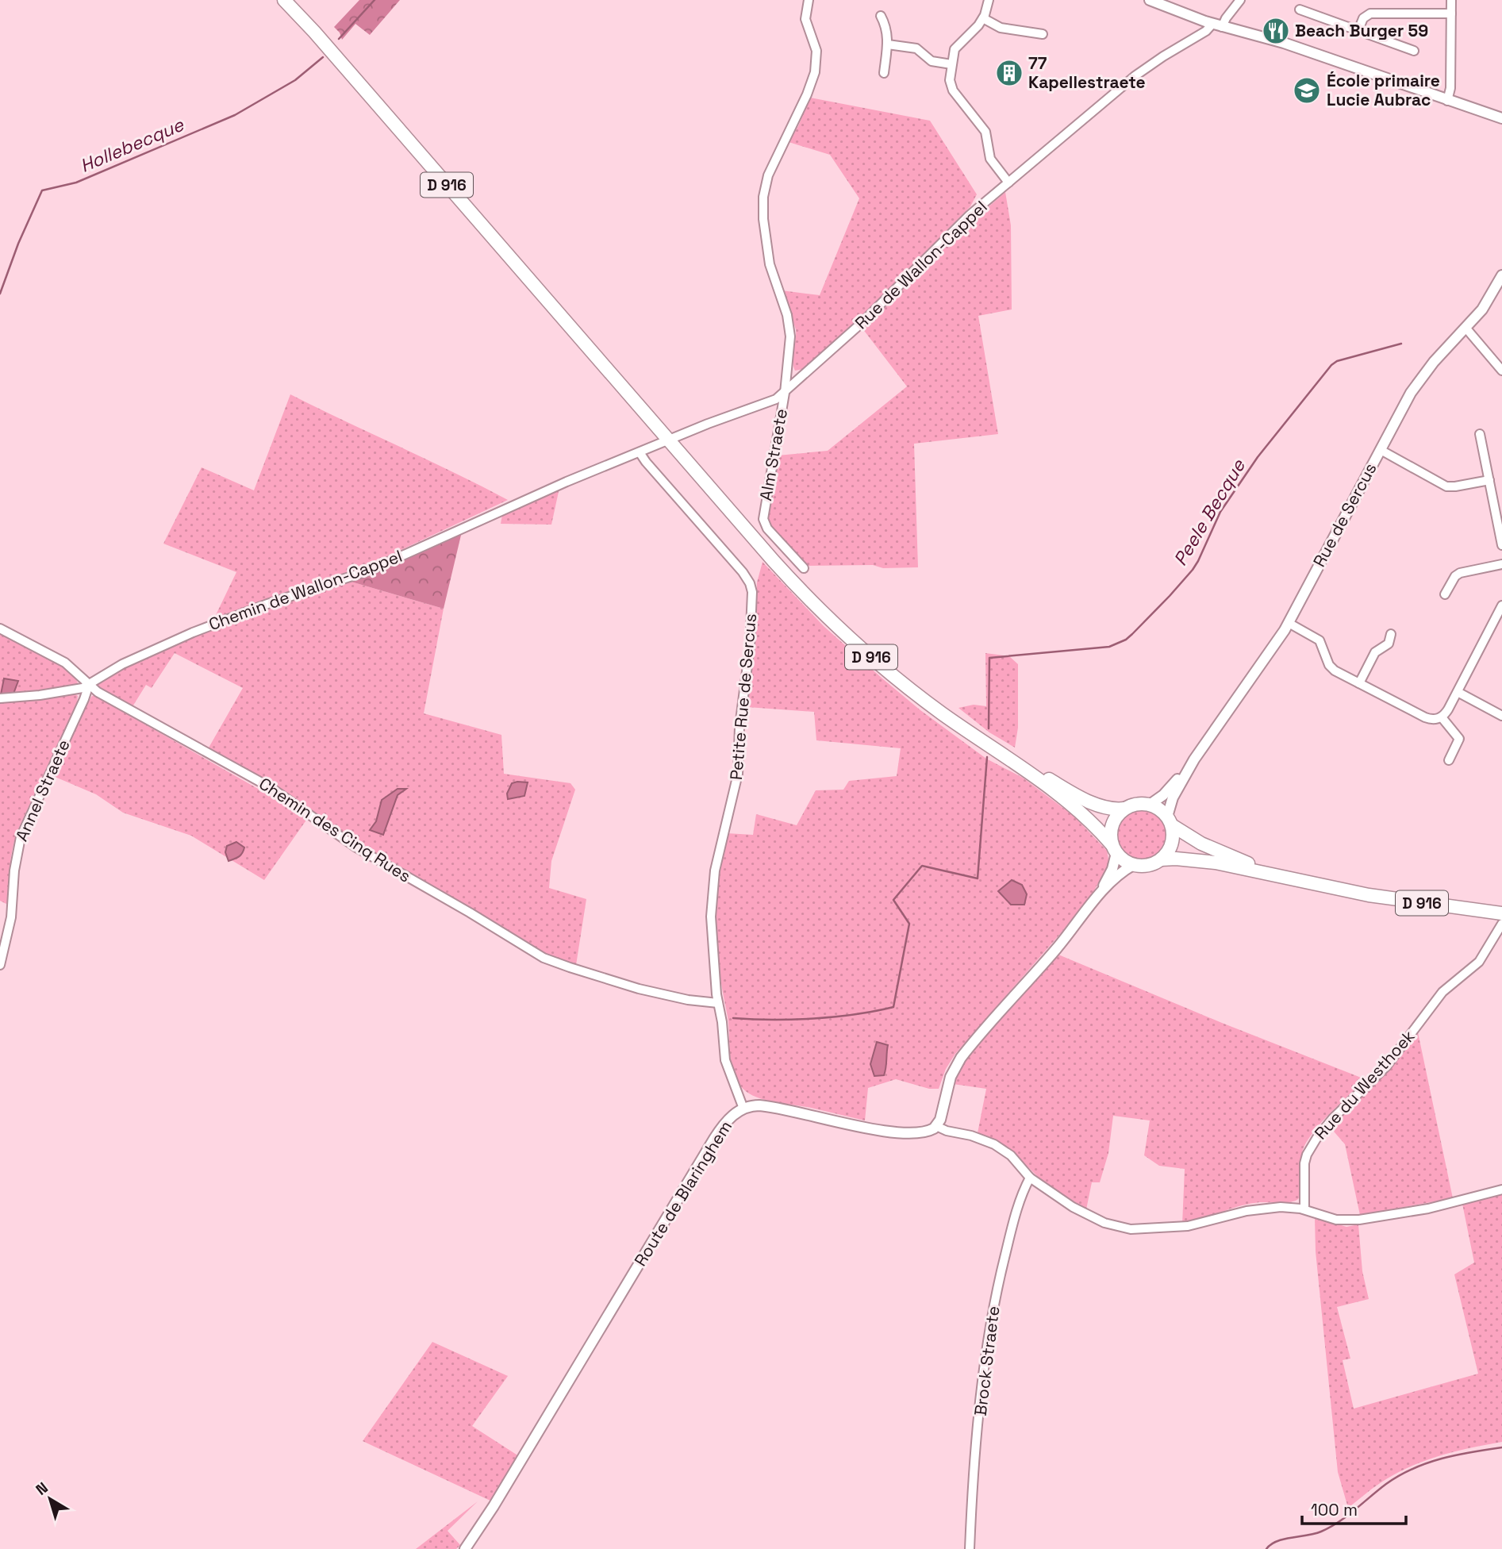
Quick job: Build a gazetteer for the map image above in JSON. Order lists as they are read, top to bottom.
{
  "streets": {
    "main road": ["D 916"],
    "street": [
      "Rue de Wallon-Cappel",
      "Alm Straete",
      "Rue de Sercus",
      "Chemin de Wallon-Cappel",
      "Petite Rue de Sercus",
      "Annel Straete",
      "Chemin des Cinq Rues",
      "Rue du Westhoek",
      "Route de Blaringhem",
      "Brock Straete"
    ]
  },
  "crossings": [
    ["D 916", "Rue de Wallon-Cappel"],
    ["D 916", "Rue de Sercus"],
    ["D 916", "Chemin de Wallon-Cappel"],
    ["Rue de Wallon-Cappel", "Alm Straete"],
    ["Rue de Wallon-Cappel", "Chemin de Wallon-Cappel"],
    ["Chemin de Wallon-Cappel", "Petite Rue de Sercus"],
    ["Chemin de Wallon-Cappel", "Annel Straete"],
    ["Chemin de Wallon-Cappel", "Chemin des Cinq Rues"],
    ["Petite Rue de Sercus", "Chemin des Cinq Rues"],
    ["Petite Rue de Sercus", "Route de Blaringhem"],
    ["Annel Straete", "Chemin des Cinq Rues"]
  ],
  "water": ["Hollebecque", "Peele Becque"],
  "places": {
    "restaurant": ["Beach Burger 59"],
    "building": ["77 Kapellestraete"],
    "school or university": ["École primaire Lucie Aubrac"]
  },
  "scale_bar": "100 m",
  "north": "top left"
}
